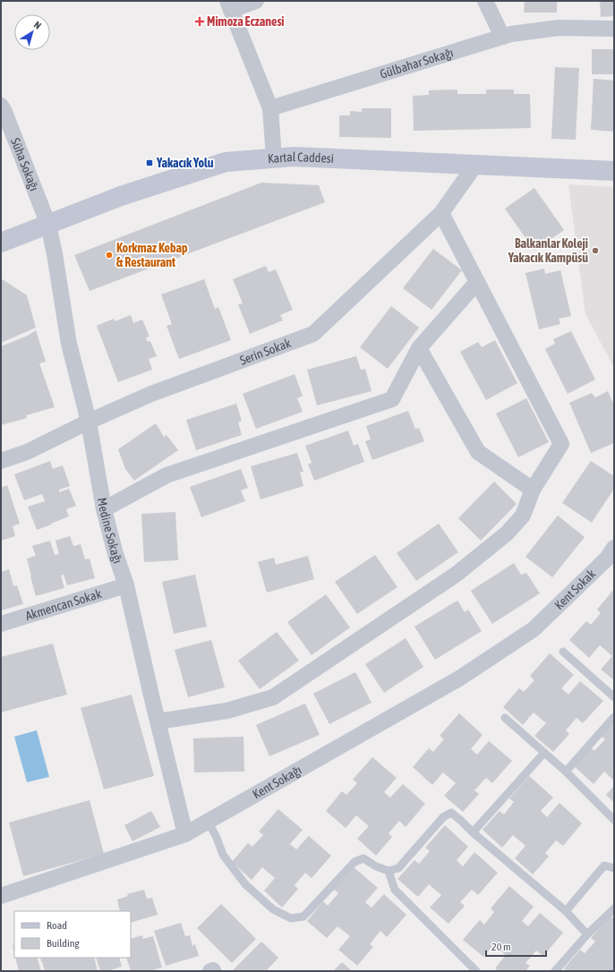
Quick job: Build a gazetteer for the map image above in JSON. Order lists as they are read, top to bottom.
{
  "streets": {
    "main road": ["Kartal Caddesi"],
    "street": [
      "Gülbahar Sokağı",
      "Süha Sokağı",
      "Serin Sokak",
      "Medine Sokağı",
      "Kent Sokak",
      "Akmencan Sokak",
      "Kent Sokağı"
    ]
  },
  "crossings": [
    ["Kartal Caddesi", "Süha Sokağı"],
    ["Kartal Caddesi", "Serin Sokak"],
    ["Kartal Caddesi", "Medine Sokağı"],
    ["Süha Sokağı", "Medine Sokağı"],
    ["Serin Sokak", "Medine Sokağı"],
    ["Medine Sokağı", "Akmencan Sokak"],
    ["Medine Sokağı", "Kent Sokağı"],
    ["Kent Sokak", "Kent Sokağı"]
  ],
  "places": {
    "health": ["Mimoza Eczanesi"],
    "transit": ["Yakacık Yolu"],
    "other": ["Balkanlar Koleji Yakacık Kampüsü", "Korkmaz Kebap & Restaurant"]
  },
  "legend": ["Road", "Building"],
  "scale_bar": "20 m",
  "north": "top right"
}
